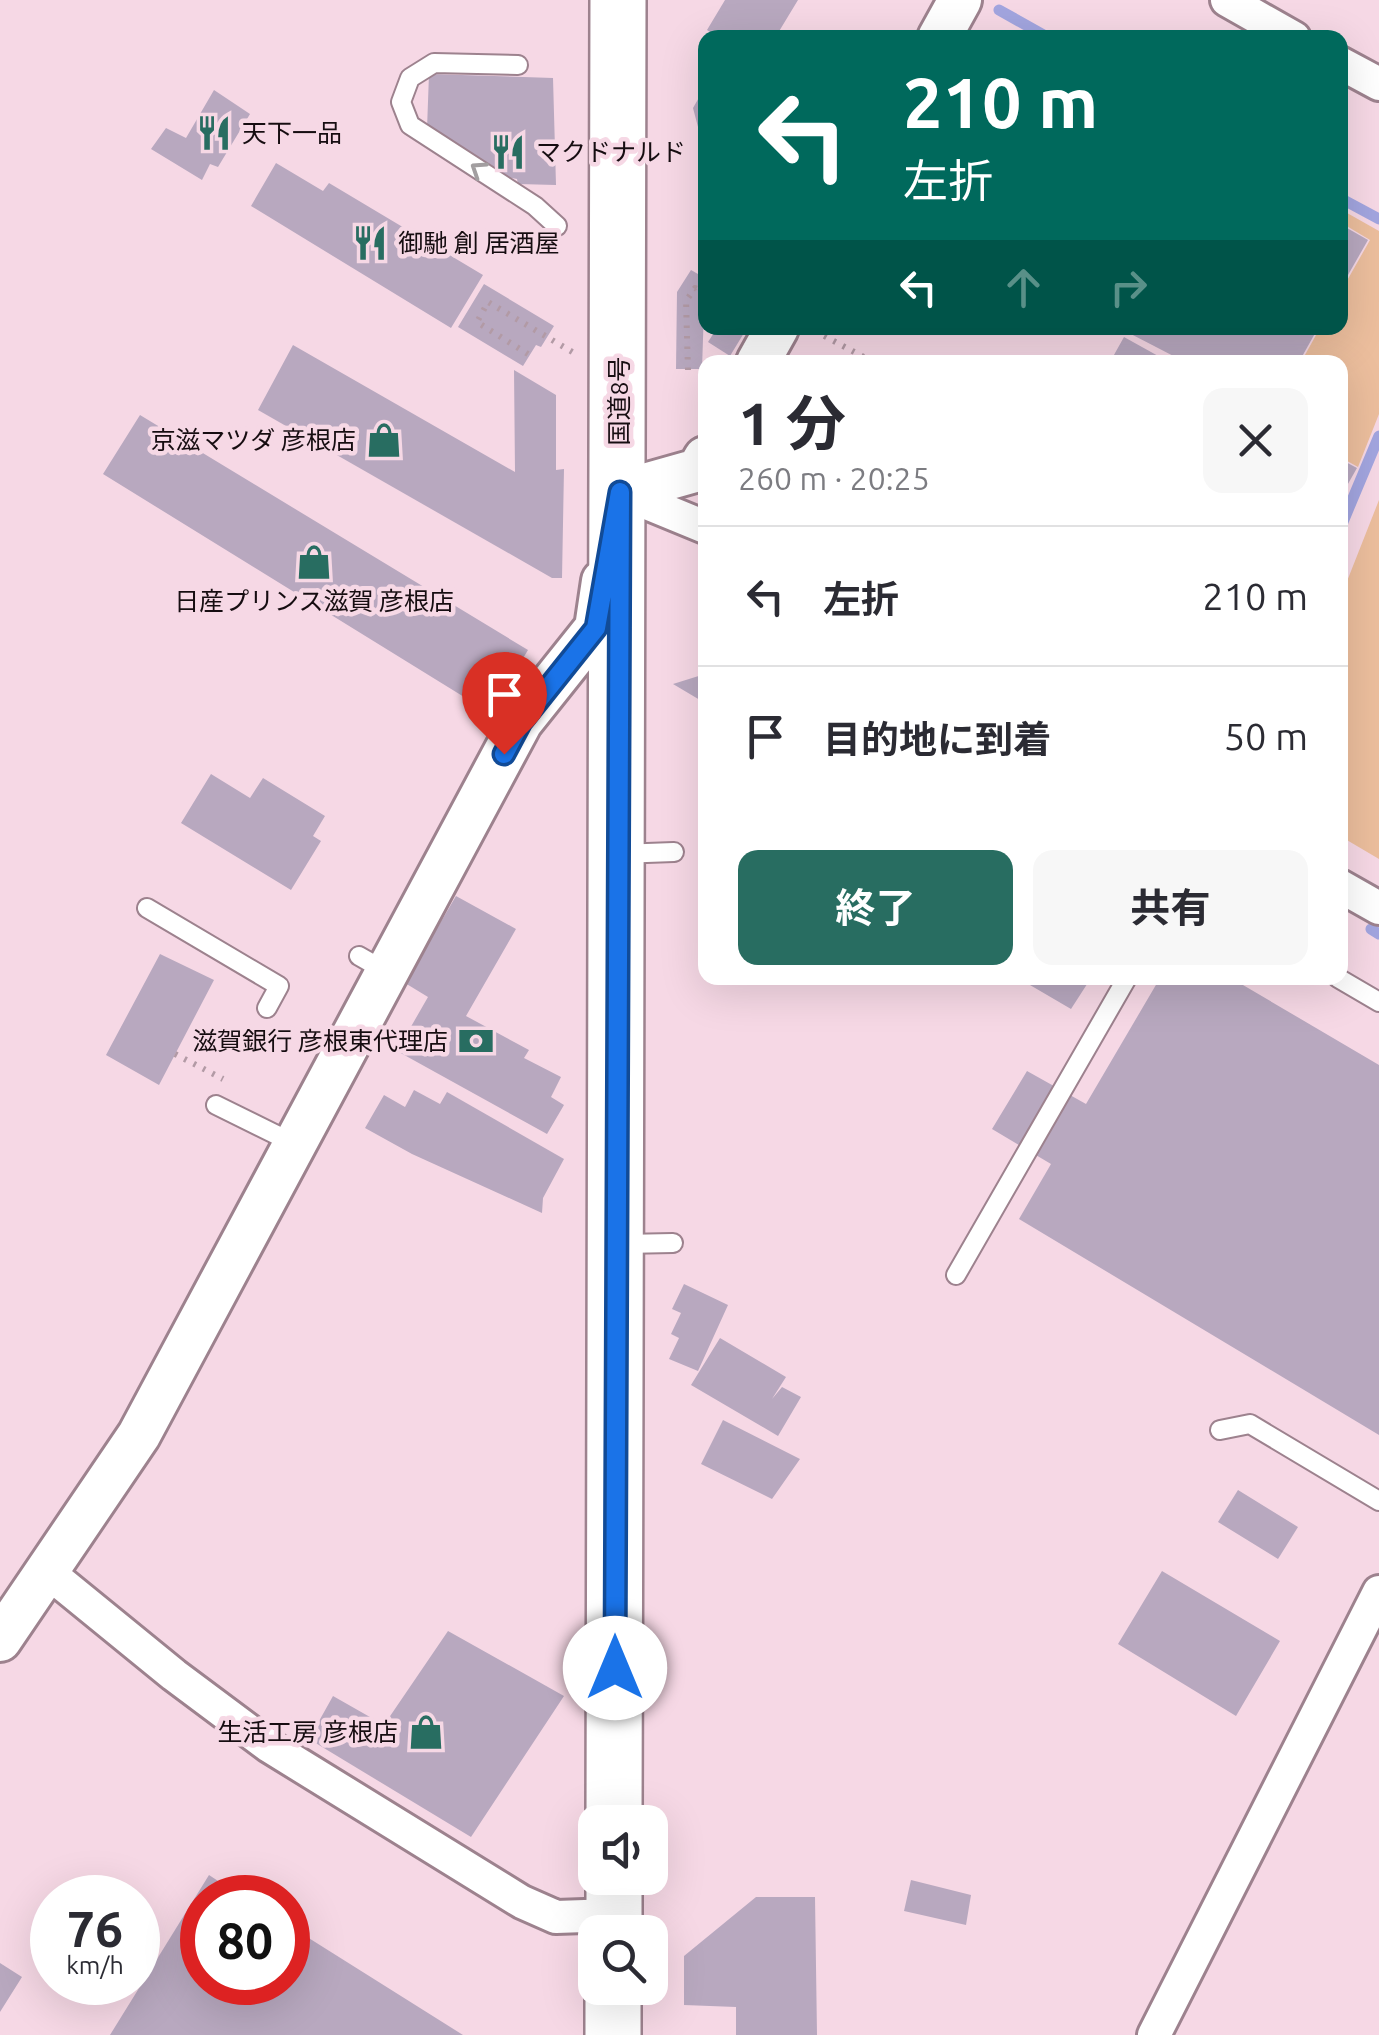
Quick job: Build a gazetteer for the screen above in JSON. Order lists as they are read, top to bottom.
{
  "streets": {
    "highway": ["国道8号"]
  },
  "places": {
    "restaurant": ["天下一品", "マクドナルド", "御馳 創 居酒屋"],
    "shop": ["京滋マツダ 彦根店", "日産プリンス滋賀 彦根店", "生活工房 彦根店"],
    "bank": ["滋賀銀行 彦根東代理店"]
  },
  "page": {
    "turn": ["210 m", "左折"],
    "heading": ["1 分", "260 m · 20:25"],
    "list": [
      {
        "name": "左折",
        "value": "210 m"
      },
      {
        "name": "目的地に到着",
        "value": "50 m"
      }
    ],
    "buttons": ["終了", "共有"],
    "speed": "76 km/h",
    "limit": "80"
  }
}
